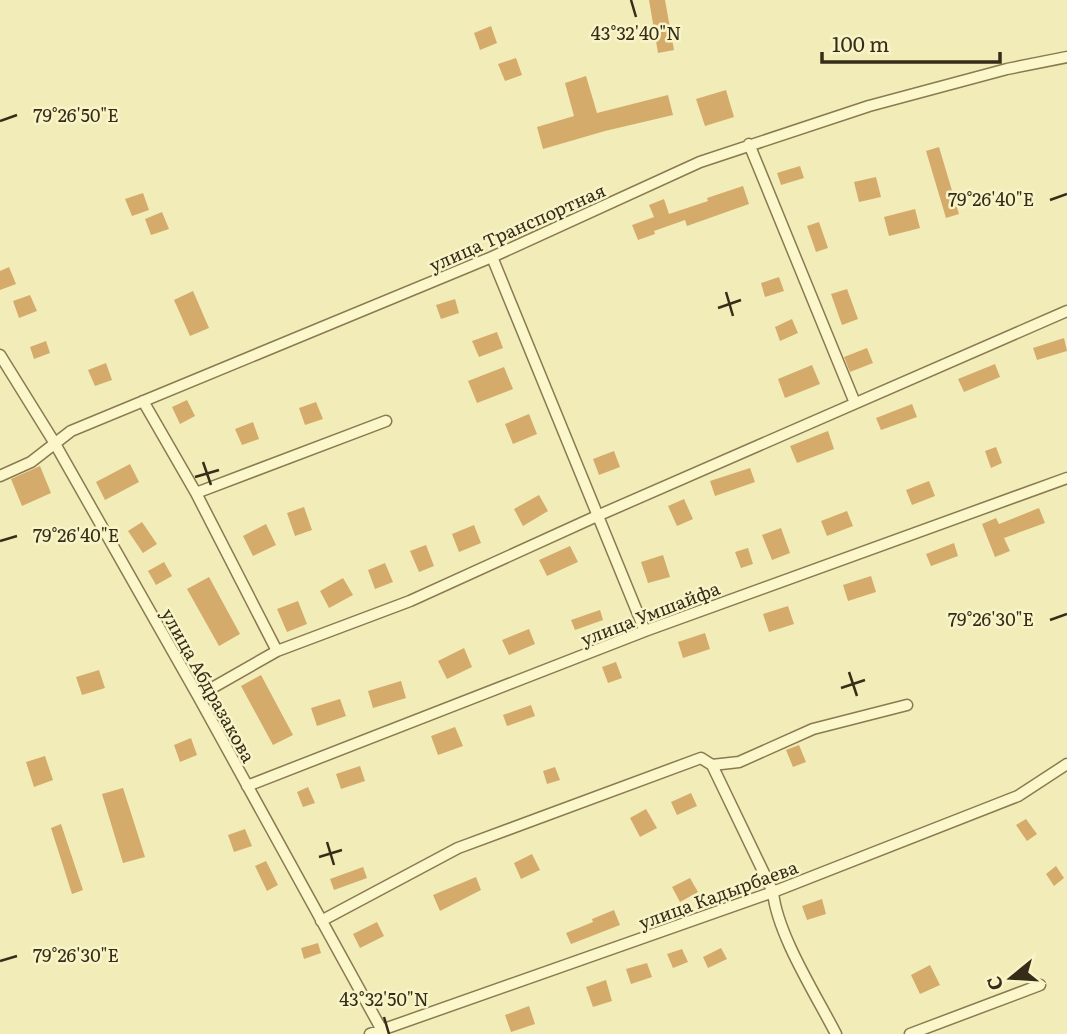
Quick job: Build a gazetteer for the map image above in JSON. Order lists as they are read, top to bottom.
{
  "streets": {
    "street": [
      "улица Транспортная",
      "улица Умшайфа",
      "улица Абдразакова",
      "улица Кадырбаева"
    ]
  },
  "crossings": [
    ["улица Транспортная", "улица Абдразакова"],
    ["улица Умшайфа", "улица Абдразакова"],
    ["улица Абдразакова", "улица Кадырбаева"]
  ],
  "scale_bar": "100 m",
  "north": "left",
  "coordinates": [
    "43°32'40\"N",
    "79°26'50\"E",
    "79°26'40\"E",
    "79°26'30\"E",
    "43°32'50\"N"
  ]
}
